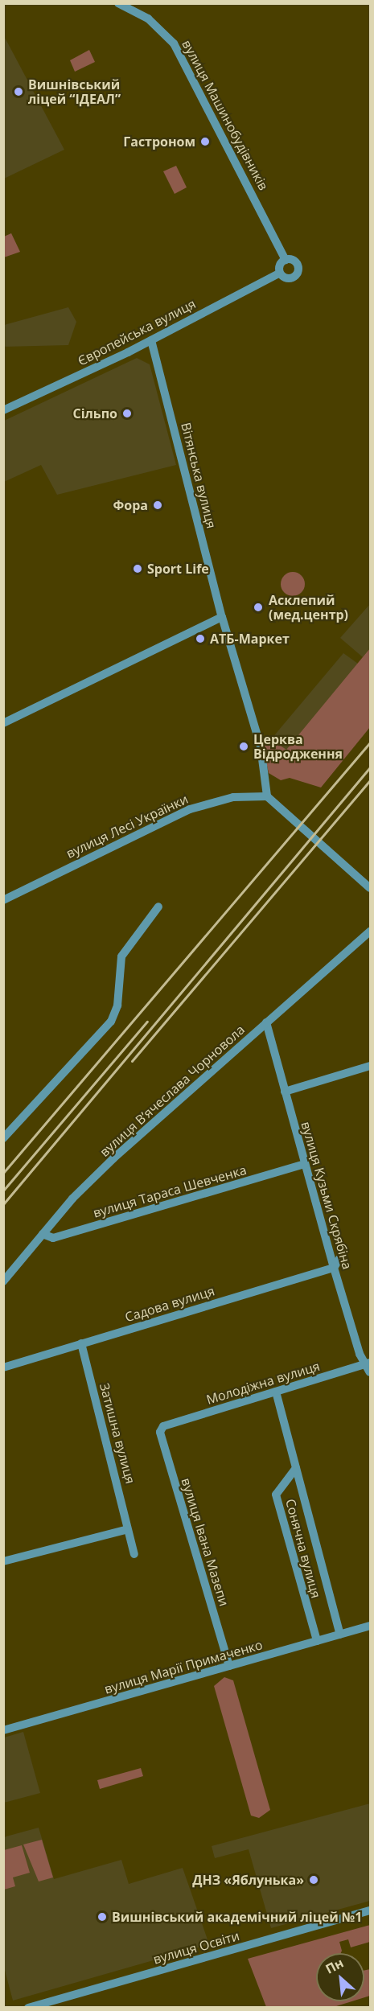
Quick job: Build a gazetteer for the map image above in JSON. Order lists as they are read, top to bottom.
{
  "streets": {
    "street": [
      "вулиця Машинобудівників",
      "Європейська вулиця",
      "Вітянська вулиця",
      "вулиця Лесі Українки",
      "вулиця Вʼячеслава Чорновола",
      "вулиця Тараса Шевченка",
      "вулиця Кузьми Скрябіна",
      "Садова вулиця",
      "Молодіжна вулиця",
      "Затишна вулиця",
      "вулиця Івана Мазепи",
      "Сонячна вулиця",
      "вулиця Марії Примаченко",
      "вулиця Освіти"
    ]
  },
  "crossings": [
    ["вулиця Машинобудівників", "Європейська вулиця"],
    ["Європейська вулиця", "Вітянська вулиця"],
    ["Вітянська вулиця", "вулиця Лесі Українки"],
    ["вулиця Вʼячеслава Чорновола", "вулиця Тараса Шевченка"],
    ["вулиця Вʼячеслава Чорновола", "вулиця Кузьми Скрябіна"],
    ["вулиця Тараса Шевченка", "вулиця Кузьми Скрябіна"],
    ["вулиця Кузьми Скрябіна", "Садова вулиця"],
    ["вулиця Кузьми Скрябіна", "Молодіжна вулиця"],
    ["Садова вулиця", "Затишна вулиця"],
    ["Молодіжна вулиця", "вулиця Івана Мазепи"],
    ["Молодіжна вулиця", "Сонячна вулиця"],
    ["вулиця Івана Мазепи", "вулиця Марії Примаченко"],
    ["Сонячна вулиця", "вулиця Марії Примаченко"]
  ],
  "places": [
    "Вишнівський ліцей “ІДЕАЛ”",
    "Гастроном",
    "Сільпо",
    "Фора",
    "Sport Life",
    "Асклепий (мед.центр)",
    "АТБ-Маркет",
    "Церква Відродження",
    "ДНЗ «Яблунька»",
    "Вишнівський академічний ліцей №1"
  ],
  "north": "top left"
}
